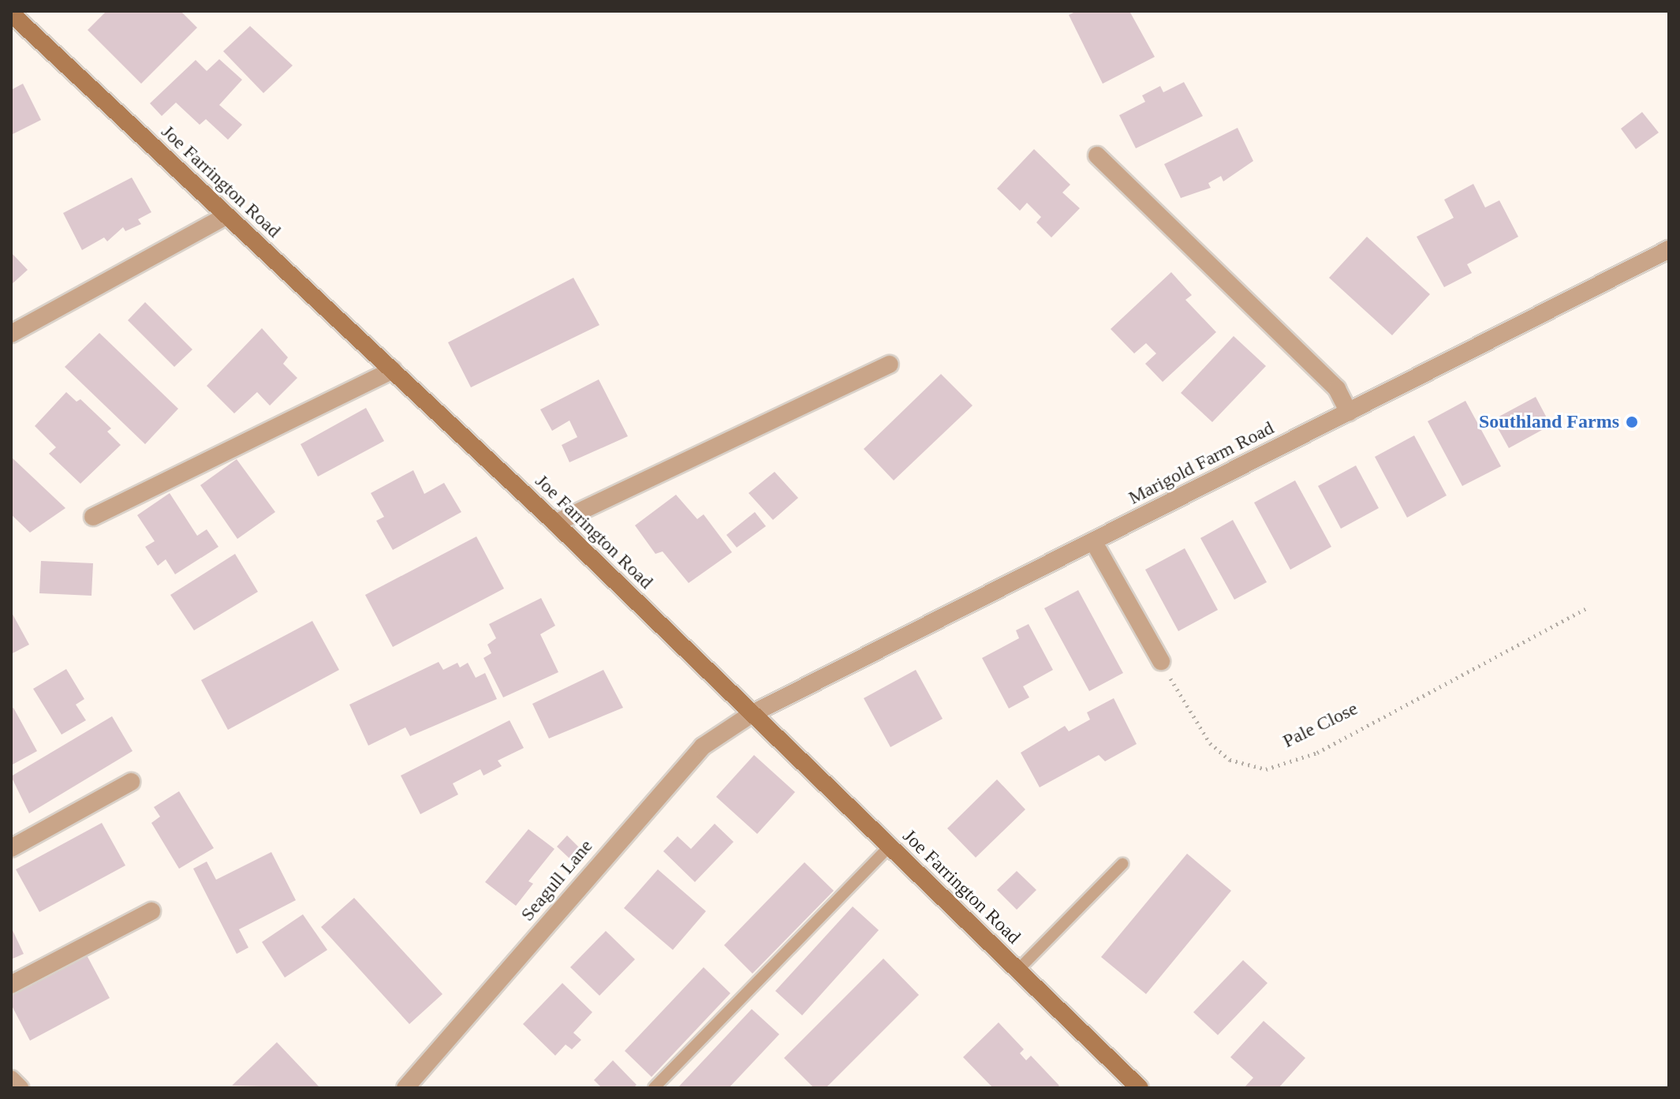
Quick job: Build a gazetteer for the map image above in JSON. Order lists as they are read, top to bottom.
{
  "streets": {
    "main road": ["Joe Farrington Road"],
    "street": ["Marigold Farm Road", "Seagull Lane"],
    "path": ["Pale Close"]
  },
  "crossings": [
    ["Joe Farrington Road", "Marigold Farm Road"],
    ["Joe Farrington Road", "Seagull Lane"],
    ["Marigold Farm Road", "Seagull Lane"]
  ],
  "places": ["Southland Farms"]
}
